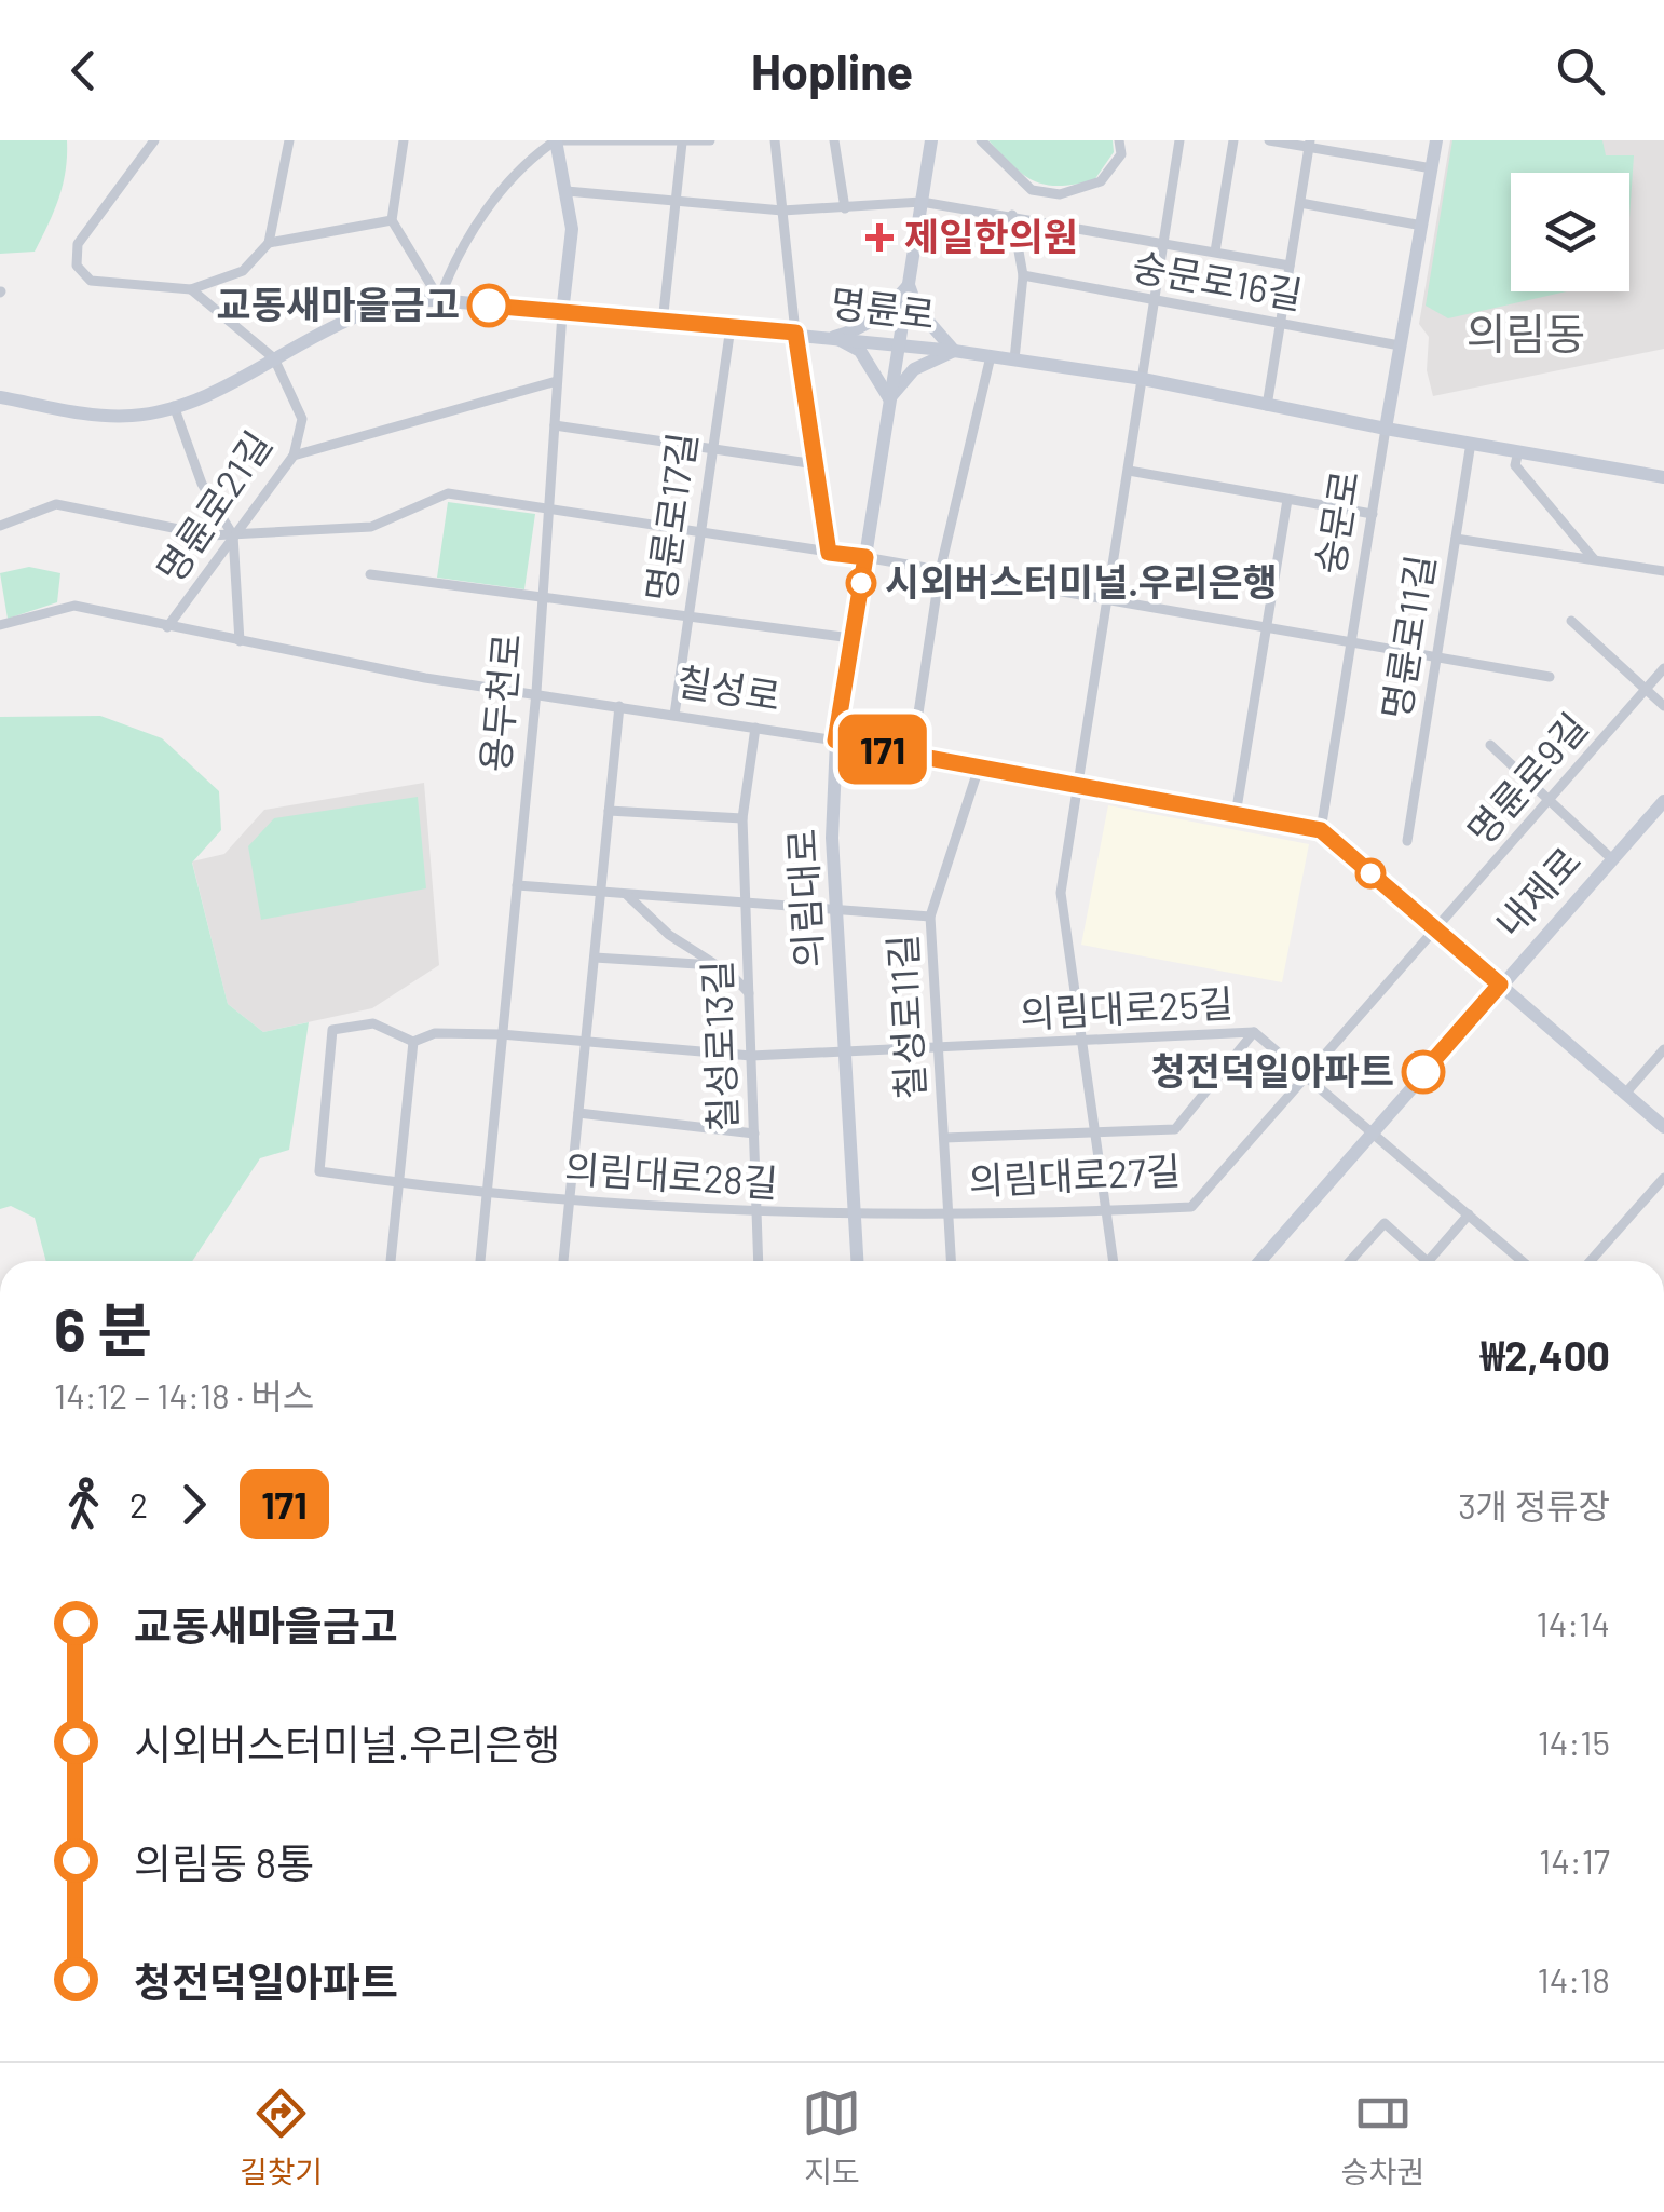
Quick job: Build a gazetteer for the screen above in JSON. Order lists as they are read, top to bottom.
{
  "streets": {
    "street": [
      "숭문로16길",
      "명륜로",
      "명륜로21길",
      "명륜로17길",
      "숭문로",
      "명륜로11길",
      "칠성로",
      "용두천로",
      "명륜로9길",
      "내제로",
      "의림대로",
      "의림대로25길",
      "칠성로11길",
      "칠성로13길",
      "의림대로28길",
      "의림대로27길"
    ]
  },
  "crossings": [
    ["숭문로16길", "숭문로"],
    ["명륜로", "명륜로21길"],
    ["명륜로", "명륜로17길"],
    ["명륜로", "숭문로"],
    ["명륜로", "명륜로11길"],
    ["명륜로", "용두천로"],
    ["명륜로", "의림대로"],
    ["명륜로21길", "칠성로"],
    ["명륜로17길", "칠성로"],
    ["숭문로", "칠성로"],
    ["칠성로", "용두천로"],
    ["칠성로", "의림대로"],
    ["칠성로", "칠성로11길"],
    ["칠성로", "칠성로13길"],
    ["용두천로", "의림대로25길"],
    ["용두천로", "의림대로28길"],
    ["명륜로9길", "의림대로27길"],
    ["내제로", "의림대로25길"],
    ["의림대로", "의림대로25길"],
    ["의림대로", "의림대로28길"],
    ["의림대로", "의림대로27길"],
    ["의림대로25길", "칠성로11길"],
    ["의림대로25길", "칠성로13길"],
    ["의림대로25길", "의림대로28길"],
    ["의림대로25길", "의림대로27길"],
    ["칠성로11길", "의림대로27길"],
    ["칠성로13길", "의림대로28길"],
    ["의림대로28길", "의림대로27길"]
  ],
  "districts": ["의림동"],
  "places": {
    "health": ["제일한의원"],
    "other": ["교동새마을금고", "시외버스터미널.우리은행", "청전덕일아파트"]
  },
  "lines": ["bus line 171"],
  "page": {
    "header": "Hopline",
    "on_map": "171",
    "heading": ["6 분", "14:12 – 14:18 · 버스", "₩2,400"],
    "legs": ["2", "171", "3개 정류장"],
    "list": [
      {
        "name": "교동새마을금고",
        "value": "14:14"
      },
      {
        "name": "시외버스터미널.우리은행",
        "value": "14:15"
      },
      {
        "name": "의림동 8통",
        "value": "14:17"
      },
      {
        "name": "청전덕일아파트",
        "value": "14:18"
      }
    ],
    "tabs": ["길찾기", "지도", "승차권"]
  }
}
